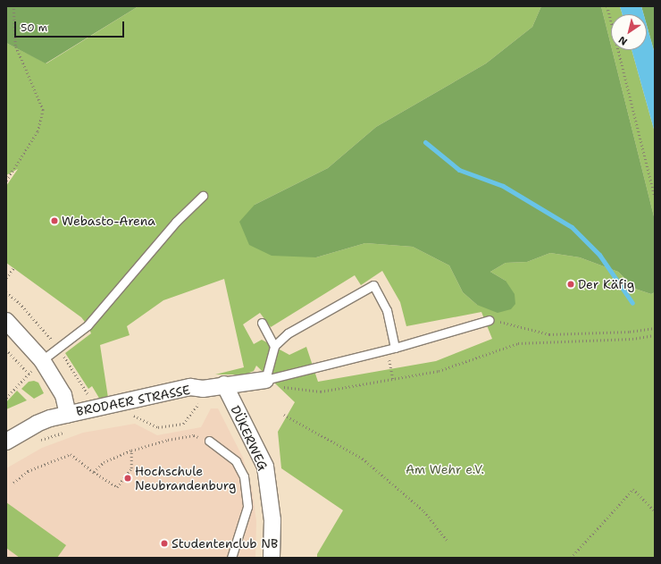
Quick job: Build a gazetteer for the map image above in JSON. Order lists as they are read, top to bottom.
{
  "streets": {
    "street": ["BRODAER STRASSE", "DÜKERWEG"]
  },
  "crossings": [
    ["BRODAER STRASSE", "DÜKERWEG"]
  ],
  "parks": ["Am Wehr e.V."],
  "places": [
    "Webasto-Arena",
    "Der Käfig",
    "Hochschule Neubrandenburg",
    "Studentenclub NB"
  ],
  "scale_bar": "50 m",
  "north": "bottom left"
}
